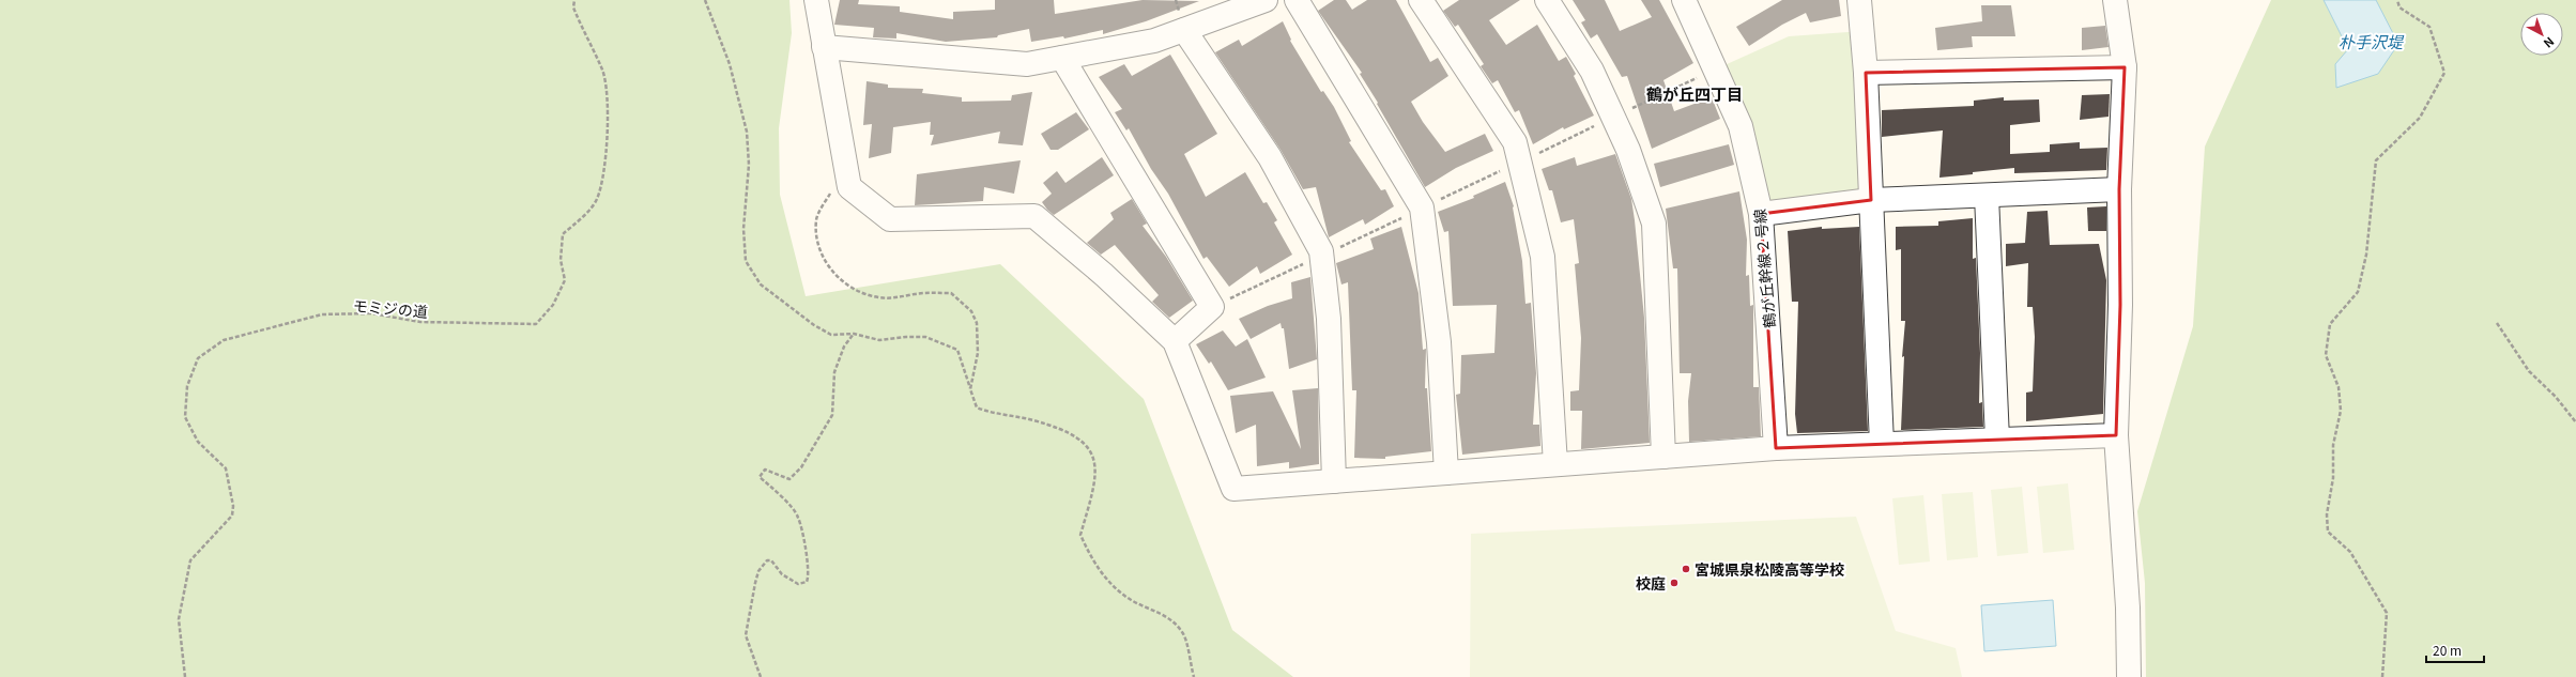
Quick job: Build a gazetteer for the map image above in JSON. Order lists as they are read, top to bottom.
{
  "streets": {
    "street": ["鶴が丘幹線２号線"],
    "path": ["モミジの道"]
  },
  "districts": ["鶴が丘四丁目"],
  "water": ["朴手沢堤"],
  "places": ["宮城県泉松陵高等学校", "校庭"],
  "scale_bar": "20 m",
  "north": "bottom right"
}
